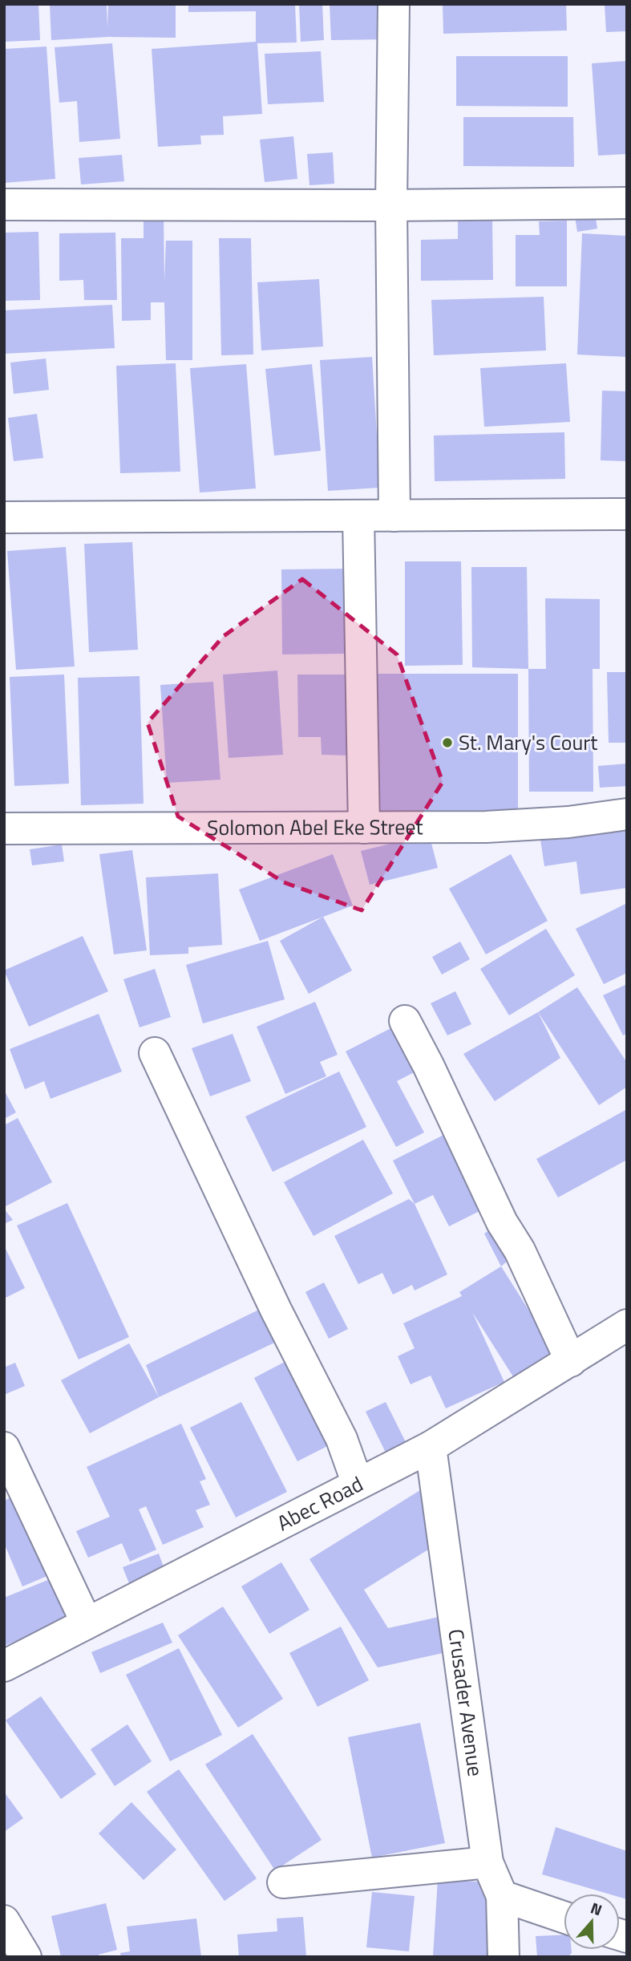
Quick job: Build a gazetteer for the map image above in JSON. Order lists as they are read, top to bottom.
{
  "streets": {
    "street": ["Solomon Abel Eke Street", "Abec Road", "Crusader Avenue"]
  },
  "crossings": [
    ["Abec Road", "Crusader Avenue"]
  ],
  "places": ["St. Mary's Court"],
  "north": "top"
}
